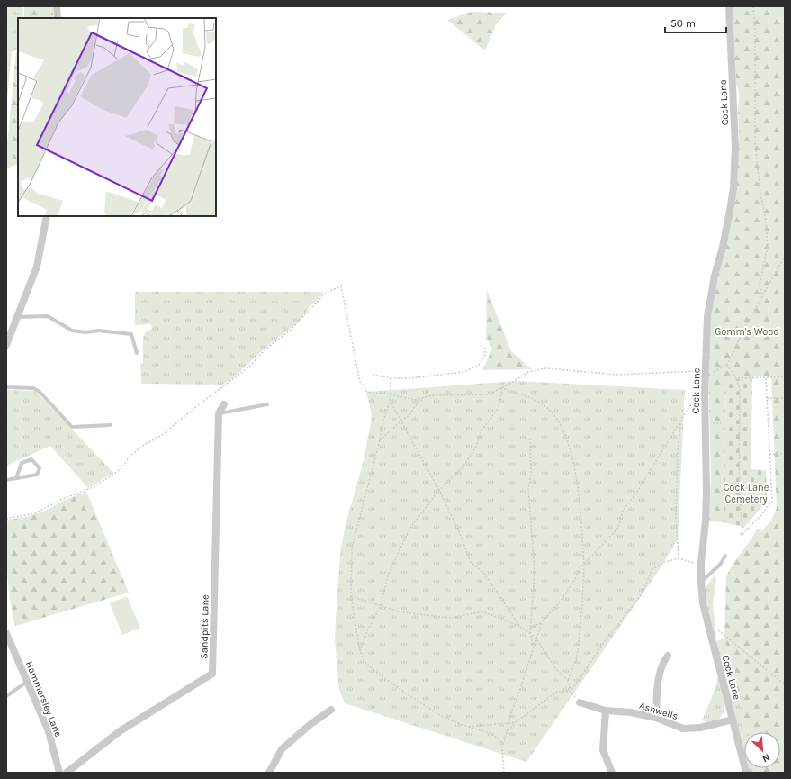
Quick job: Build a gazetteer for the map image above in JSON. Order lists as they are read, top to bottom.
{
  "streets": {
    "street": [
      "Cock Lane",
      "Sandpits Lane",
      "Hammersley Lane",
      "Ashwells"
    ]
  },
  "crossings": [
    ["Cock Lane", "Ashwells"]
  ],
  "parks": ["Gomm's Wood", "Cock Lane Cemetery"],
  "scale_bar": "50 m",
  "north": "bottom right"
}
